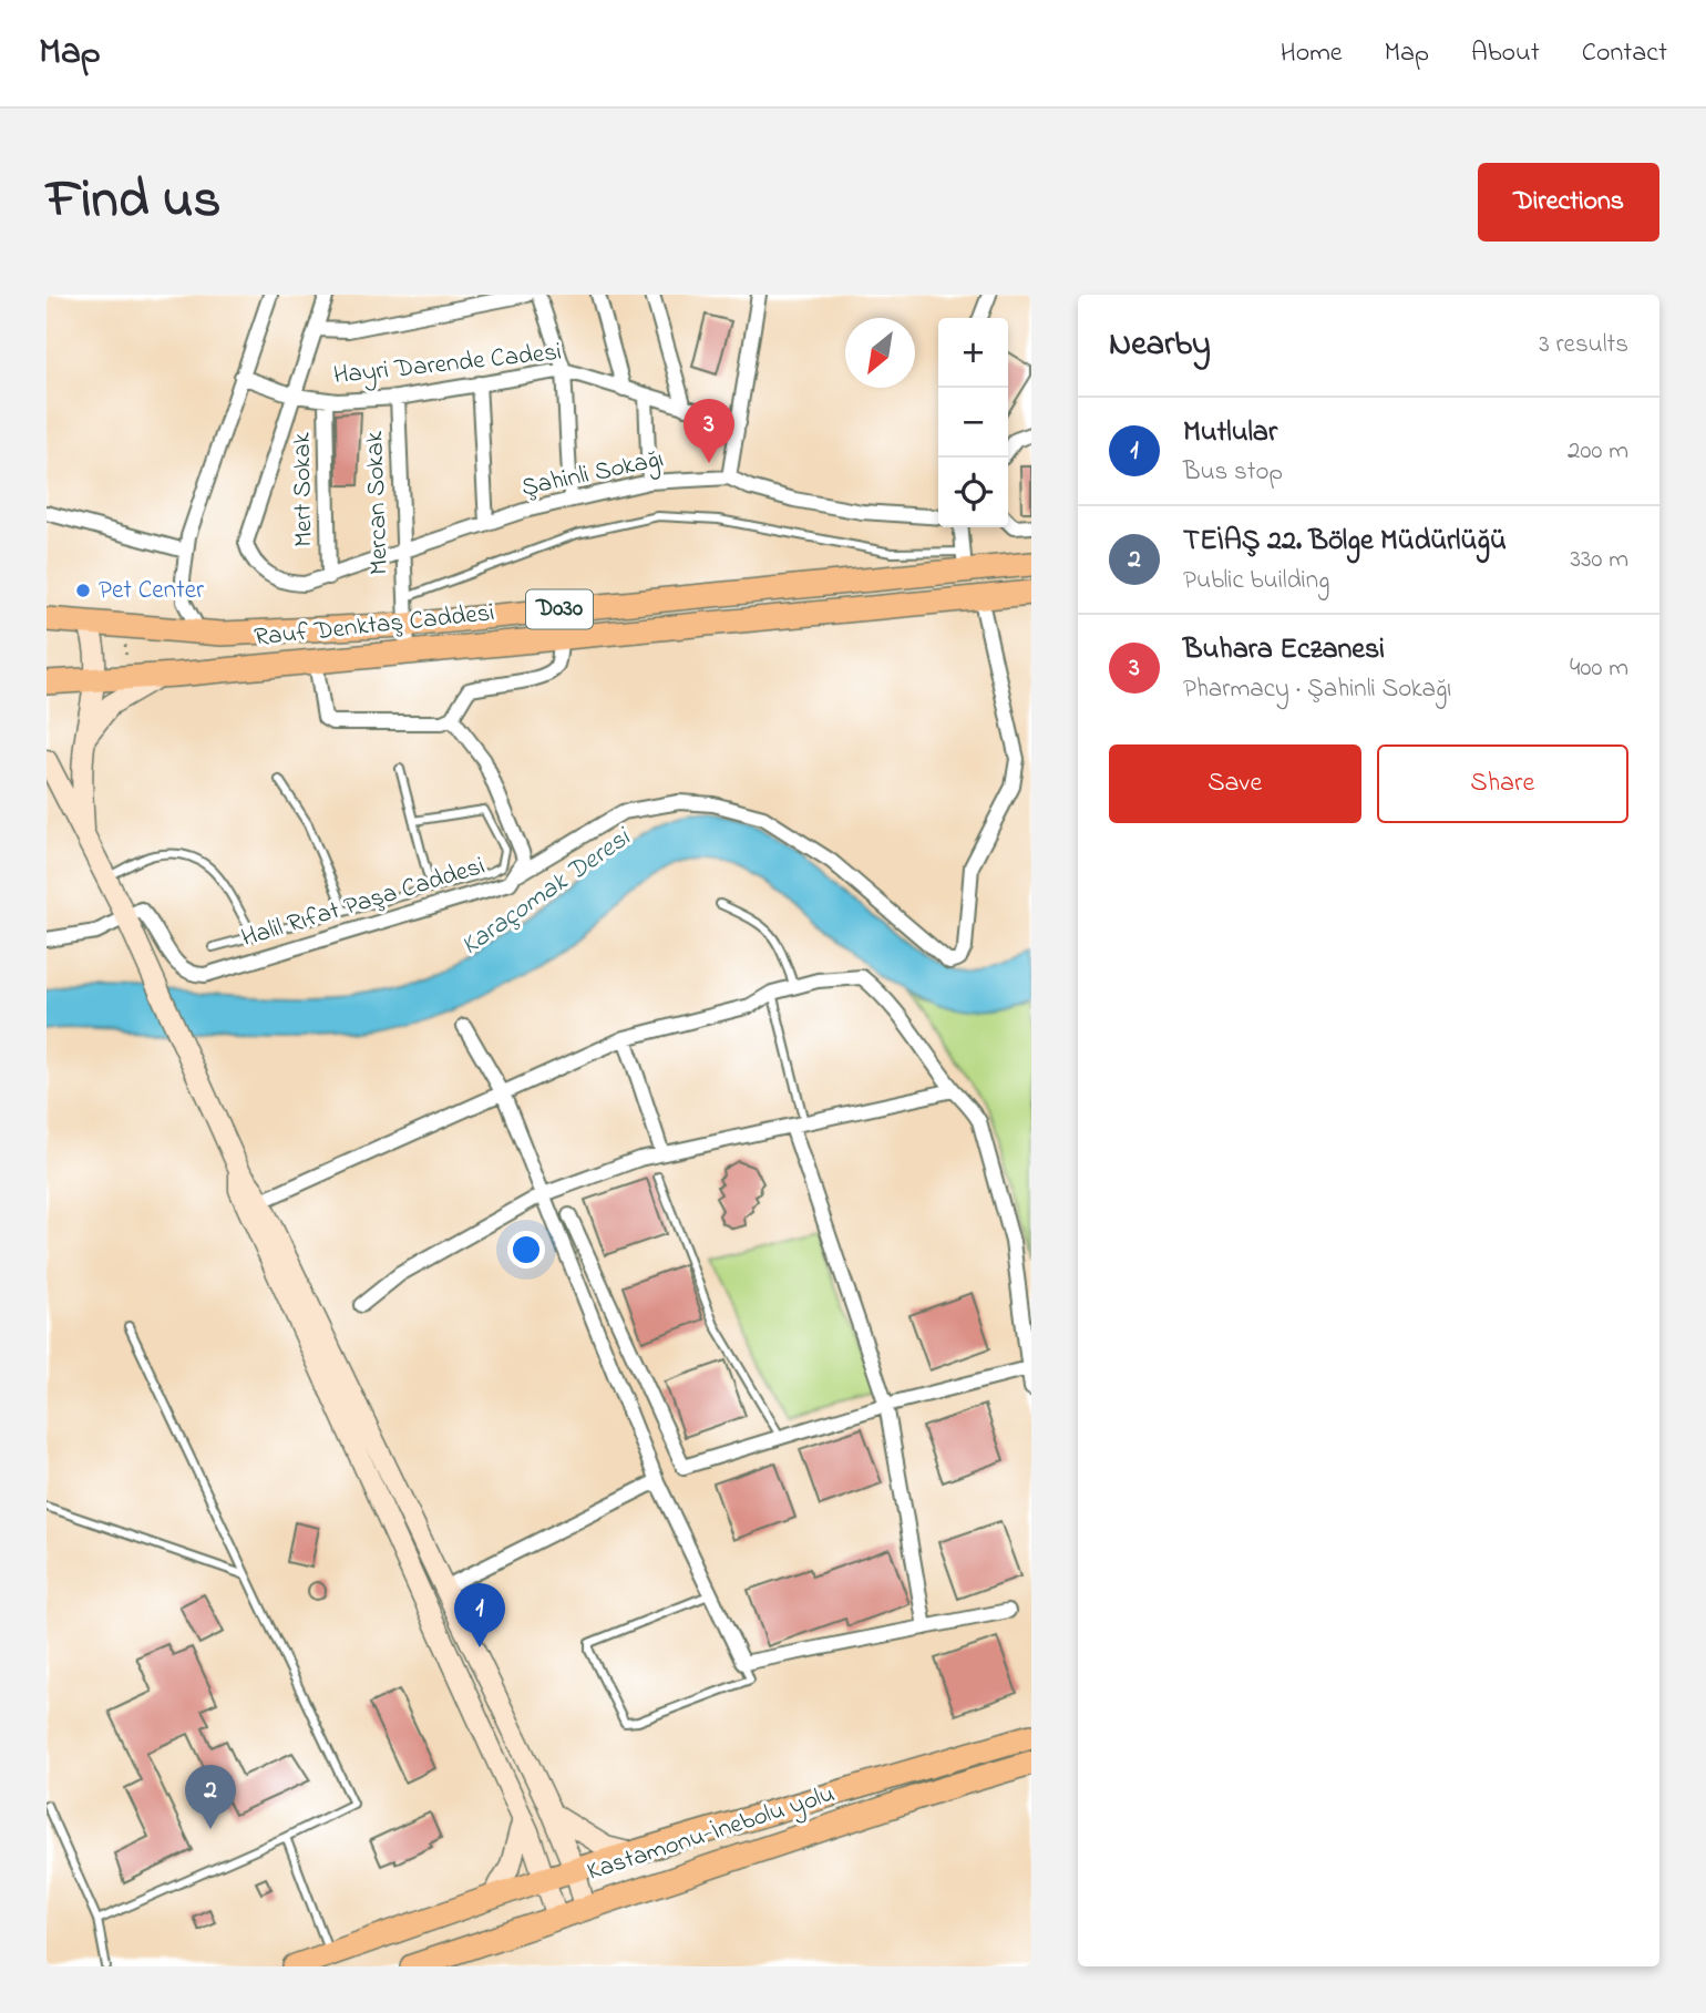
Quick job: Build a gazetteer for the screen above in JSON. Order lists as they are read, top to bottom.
{
  "streets": {
    "main road": ["D030", "Rauf Denktaş Caddesi", "Kastamonu-İnebolu yolu"],
    "street": [
      "Hayri Darende Cadesi",
      "Şahinli Sokağı",
      "Mert Sokak",
      "Mercan Sokak",
      "Halil Rıfat Paşa Caddesi"
    ]
  },
  "crossings": [
    ["Hayri Darende Cadesi", "Şahinli Sokağı"],
    ["Hayri Darende Cadesi", "Mert Sokak"],
    ["Hayri Darende Cadesi", "Mercan Sokak"],
    ["Şahinli Sokağı", "Mert Sokak"],
    ["Şahinli Sokağı", "Mercan Sokak"],
    ["Mercan Sokak", "Rauf Denktaş Caddesi"]
  ],
  "water": ["Karaçomak Deresi"],
  "places": ["Pet Center"],
  "north": "bottom left",
  "page": {
    "header": "Map",
    "nav": [
      "Home",
      "Map",
      "About",
      "Contact"
    ],
    "title": "Find us",
    "buttons": [
      "Directions",
      ["Save", "Share"]
    ],
    "heading": ["Nearby", "3 results"],
    "map_buttons": ["+", "−"],
    "list": [
      {
        "mark": "1",
        "name": "Mutlular",
        "note": "Bus stop",
        "value": "200 m"
      },
      {
        "mark": "2",
        "name": "TEİAŞ 22. Bölge Müdürlüğü",
        "note": "Public building",
        "value": "330 m"
      },
      {
        "mark": "3",
        "name": "Buhara Eczanesi",
        "note": "Pharmacy · Şahinli Sokağı",
        "value": "400 m"
      }
    ],
    "pins": ["3", "1", "2"]
  }
}
